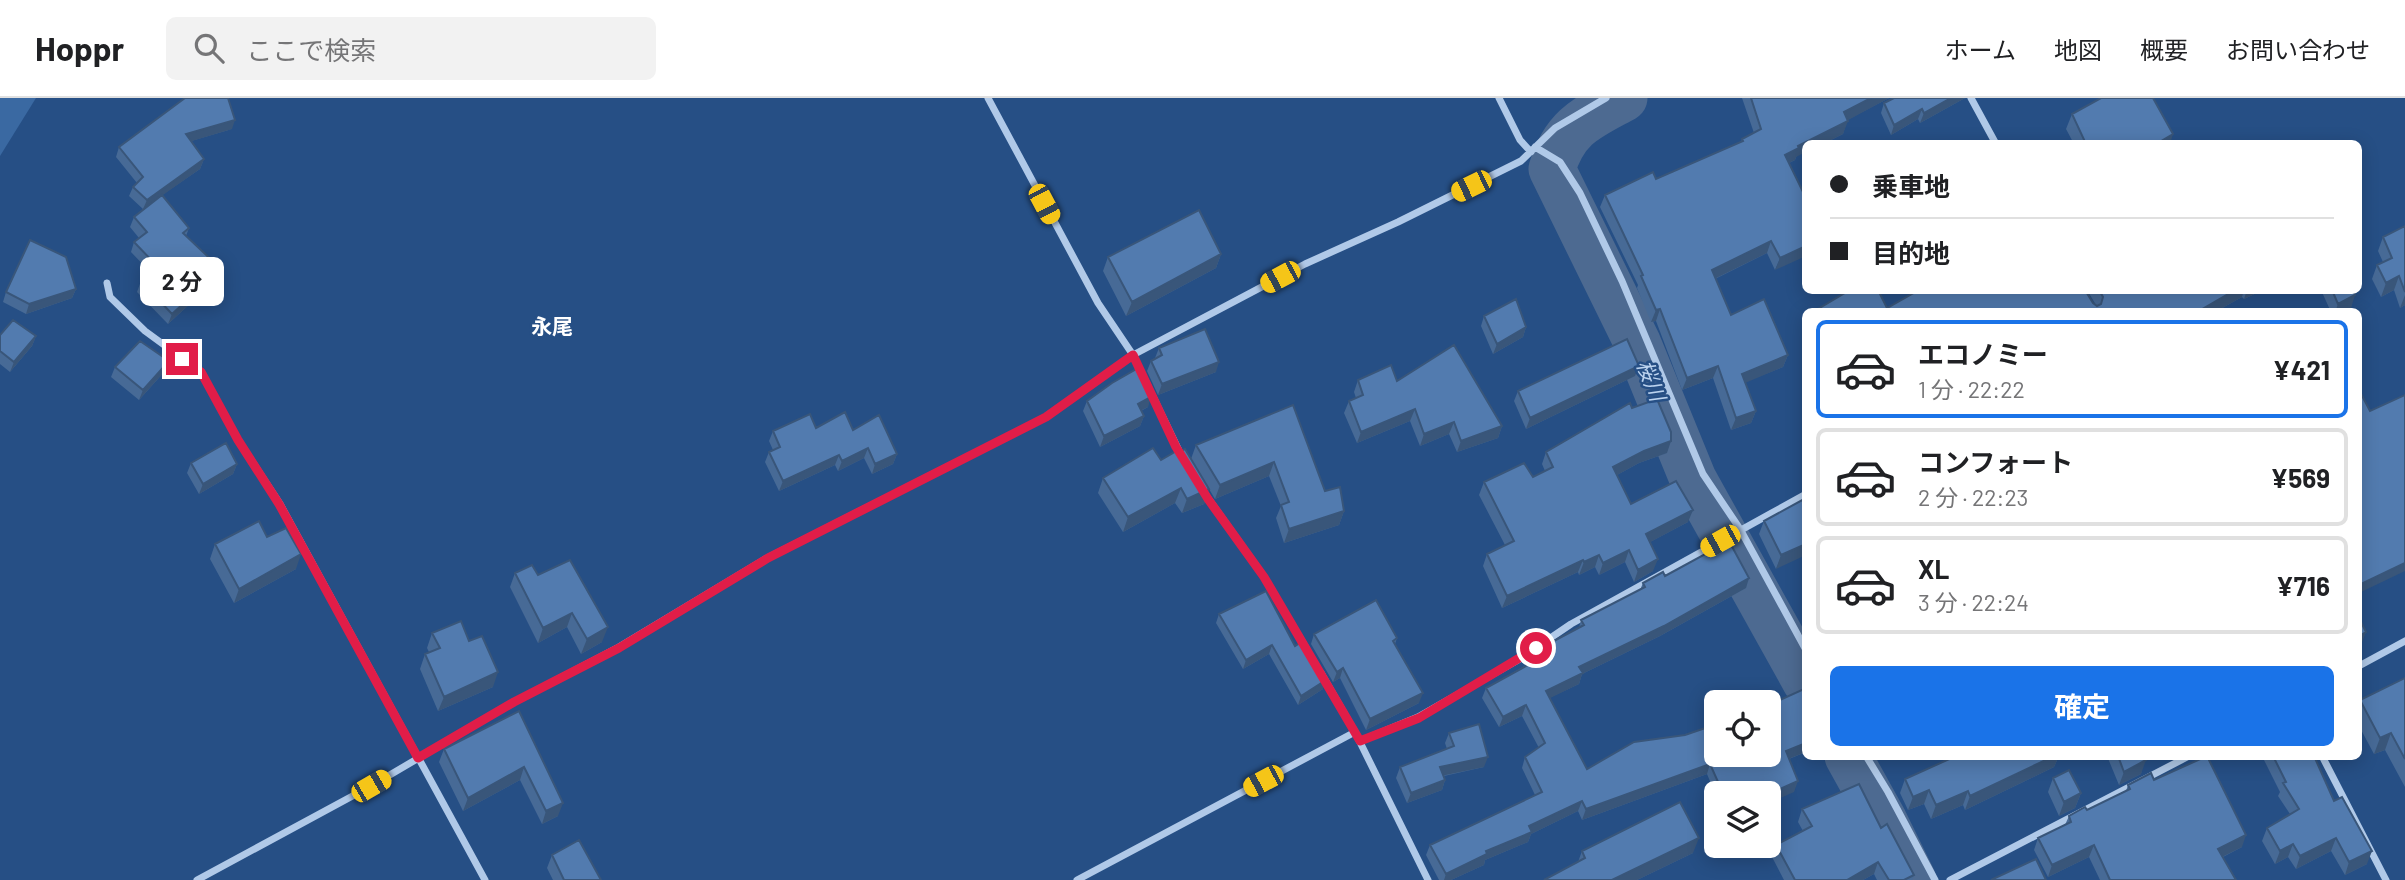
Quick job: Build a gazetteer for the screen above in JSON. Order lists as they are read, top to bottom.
{
  "districts": ["永尾"],
  "water": ["桜川"],
  "page": {
    "header": "Hoppr",
    "search": "ここで検索",
    "nav": [
      "ホーム",
      "地図",
      "概要",
      "お問い合わせ"
    ],
    "banner": ["乗車地", "目的地"],
    "bubble": "2 分",
    "list": [
      {
        "name": "エコノミー",
        "note": "1 分 · 22:22",
        "value": "¥421"
      },
      {
        "name": "コンフォート",
        "note": "2 分 · 22:23",
        "value": "¥569"
      },
      {
        "name": "XL",
        "note": "3 分 · 22:24",
        "value": "¥716"
      }
    ],
    "buttons": "確定"
  }
}
